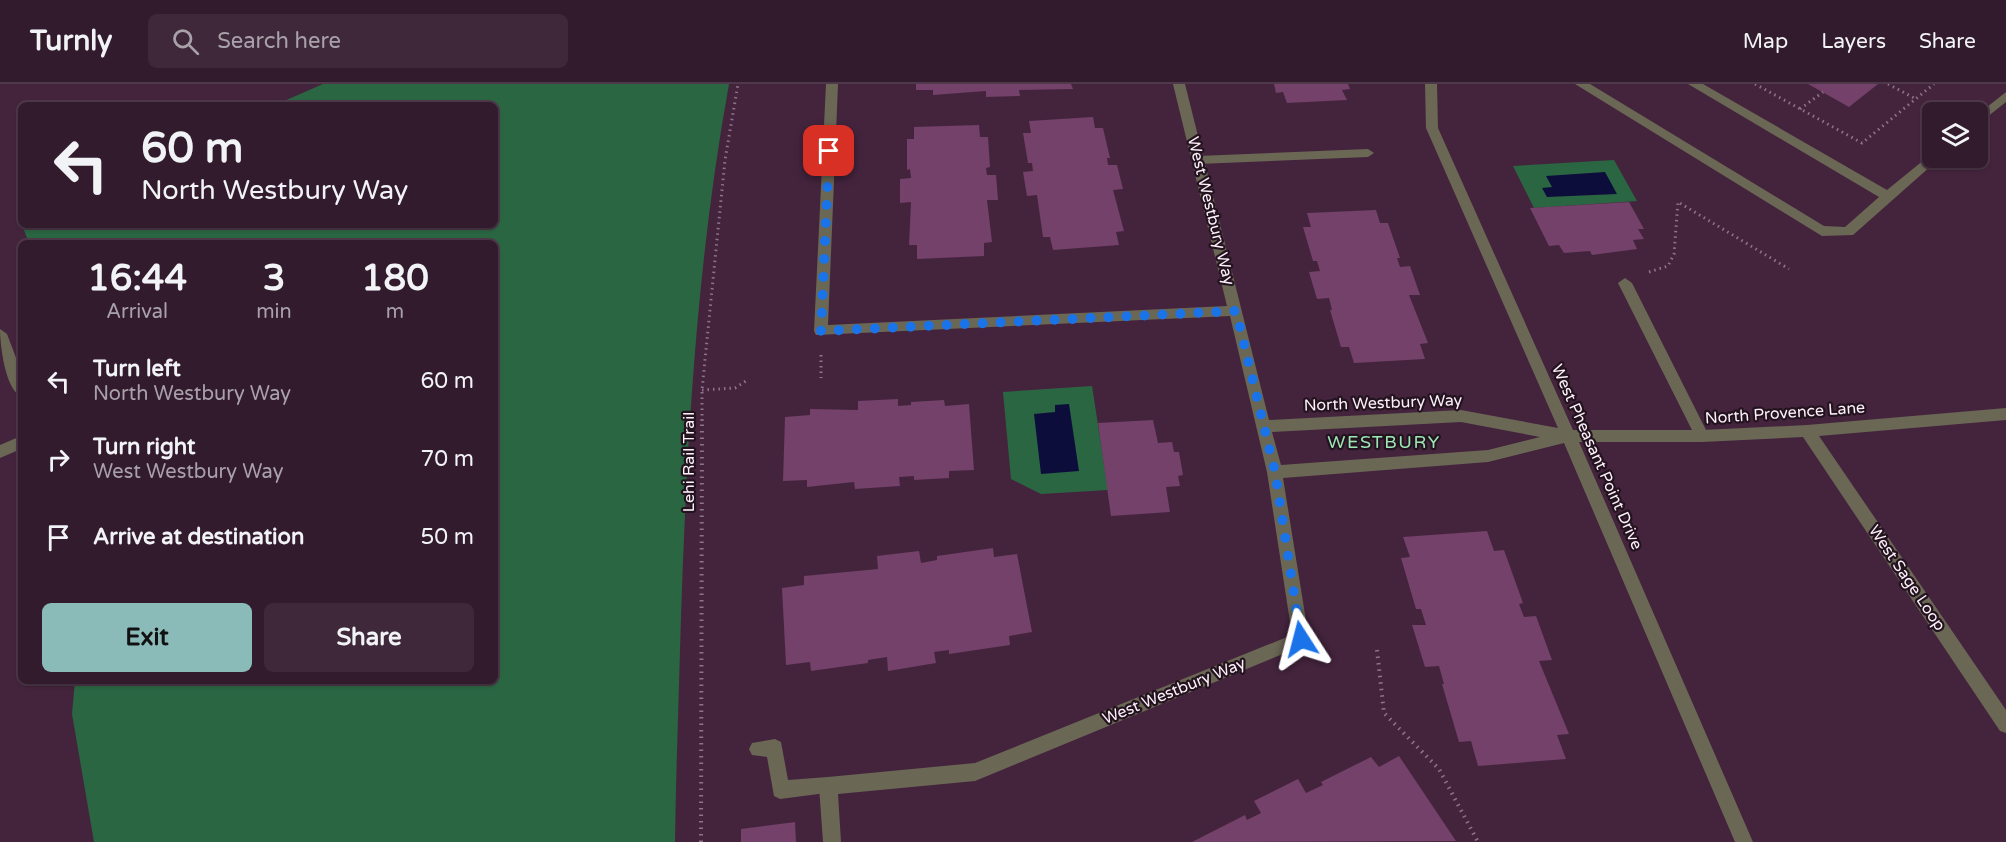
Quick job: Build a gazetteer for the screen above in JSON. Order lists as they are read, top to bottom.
{
  "streets": {
    "street": [
      "West Westbury Way",
      "North Westbury Way",
      "North Provence Lane",
      "West Pheasant Point Drive",
      "West Sage Loop"
    ],
    "path": ["Lehi Rail Trail"]
  },
  "crossings": [
    ["West Westbury Way", "North Westbury Way"],
    ["North Westbury Way", "North Provence Lane"],
    ["North Westbury Way", "West Pheasant Point Drive"],
    ["North Provence Lane", "West Pheasant Point Drive"],
    ["North Provence Lane", "West Sage Loop"]
  ],
  "districts": ["WESTBURY"],
  "page": {
    "header": "Turnly",
    "search": "Search here",
    "nav": ["Map", "Layers", "Share"],
    "turn": ["60 m", "North Westbury Way"],
    "eta": [
      "16:44",
      "Arrival",
      "3",
      "min",
      "180",
      "m"
    ],
    "list": [
      {
        "name": "Turn left",
        "note": "North Westbury Way",
        "value": "60 m"
      },
      {
        "name": "Turn right",
        "note": "West Westbury Way",
        "value": "70 m"
      },
      {
        "name": "Arrive at destination",
        "value": "50 m"
      }
    ],
    "buttons": ["Exit", "Share"]
  }
}
